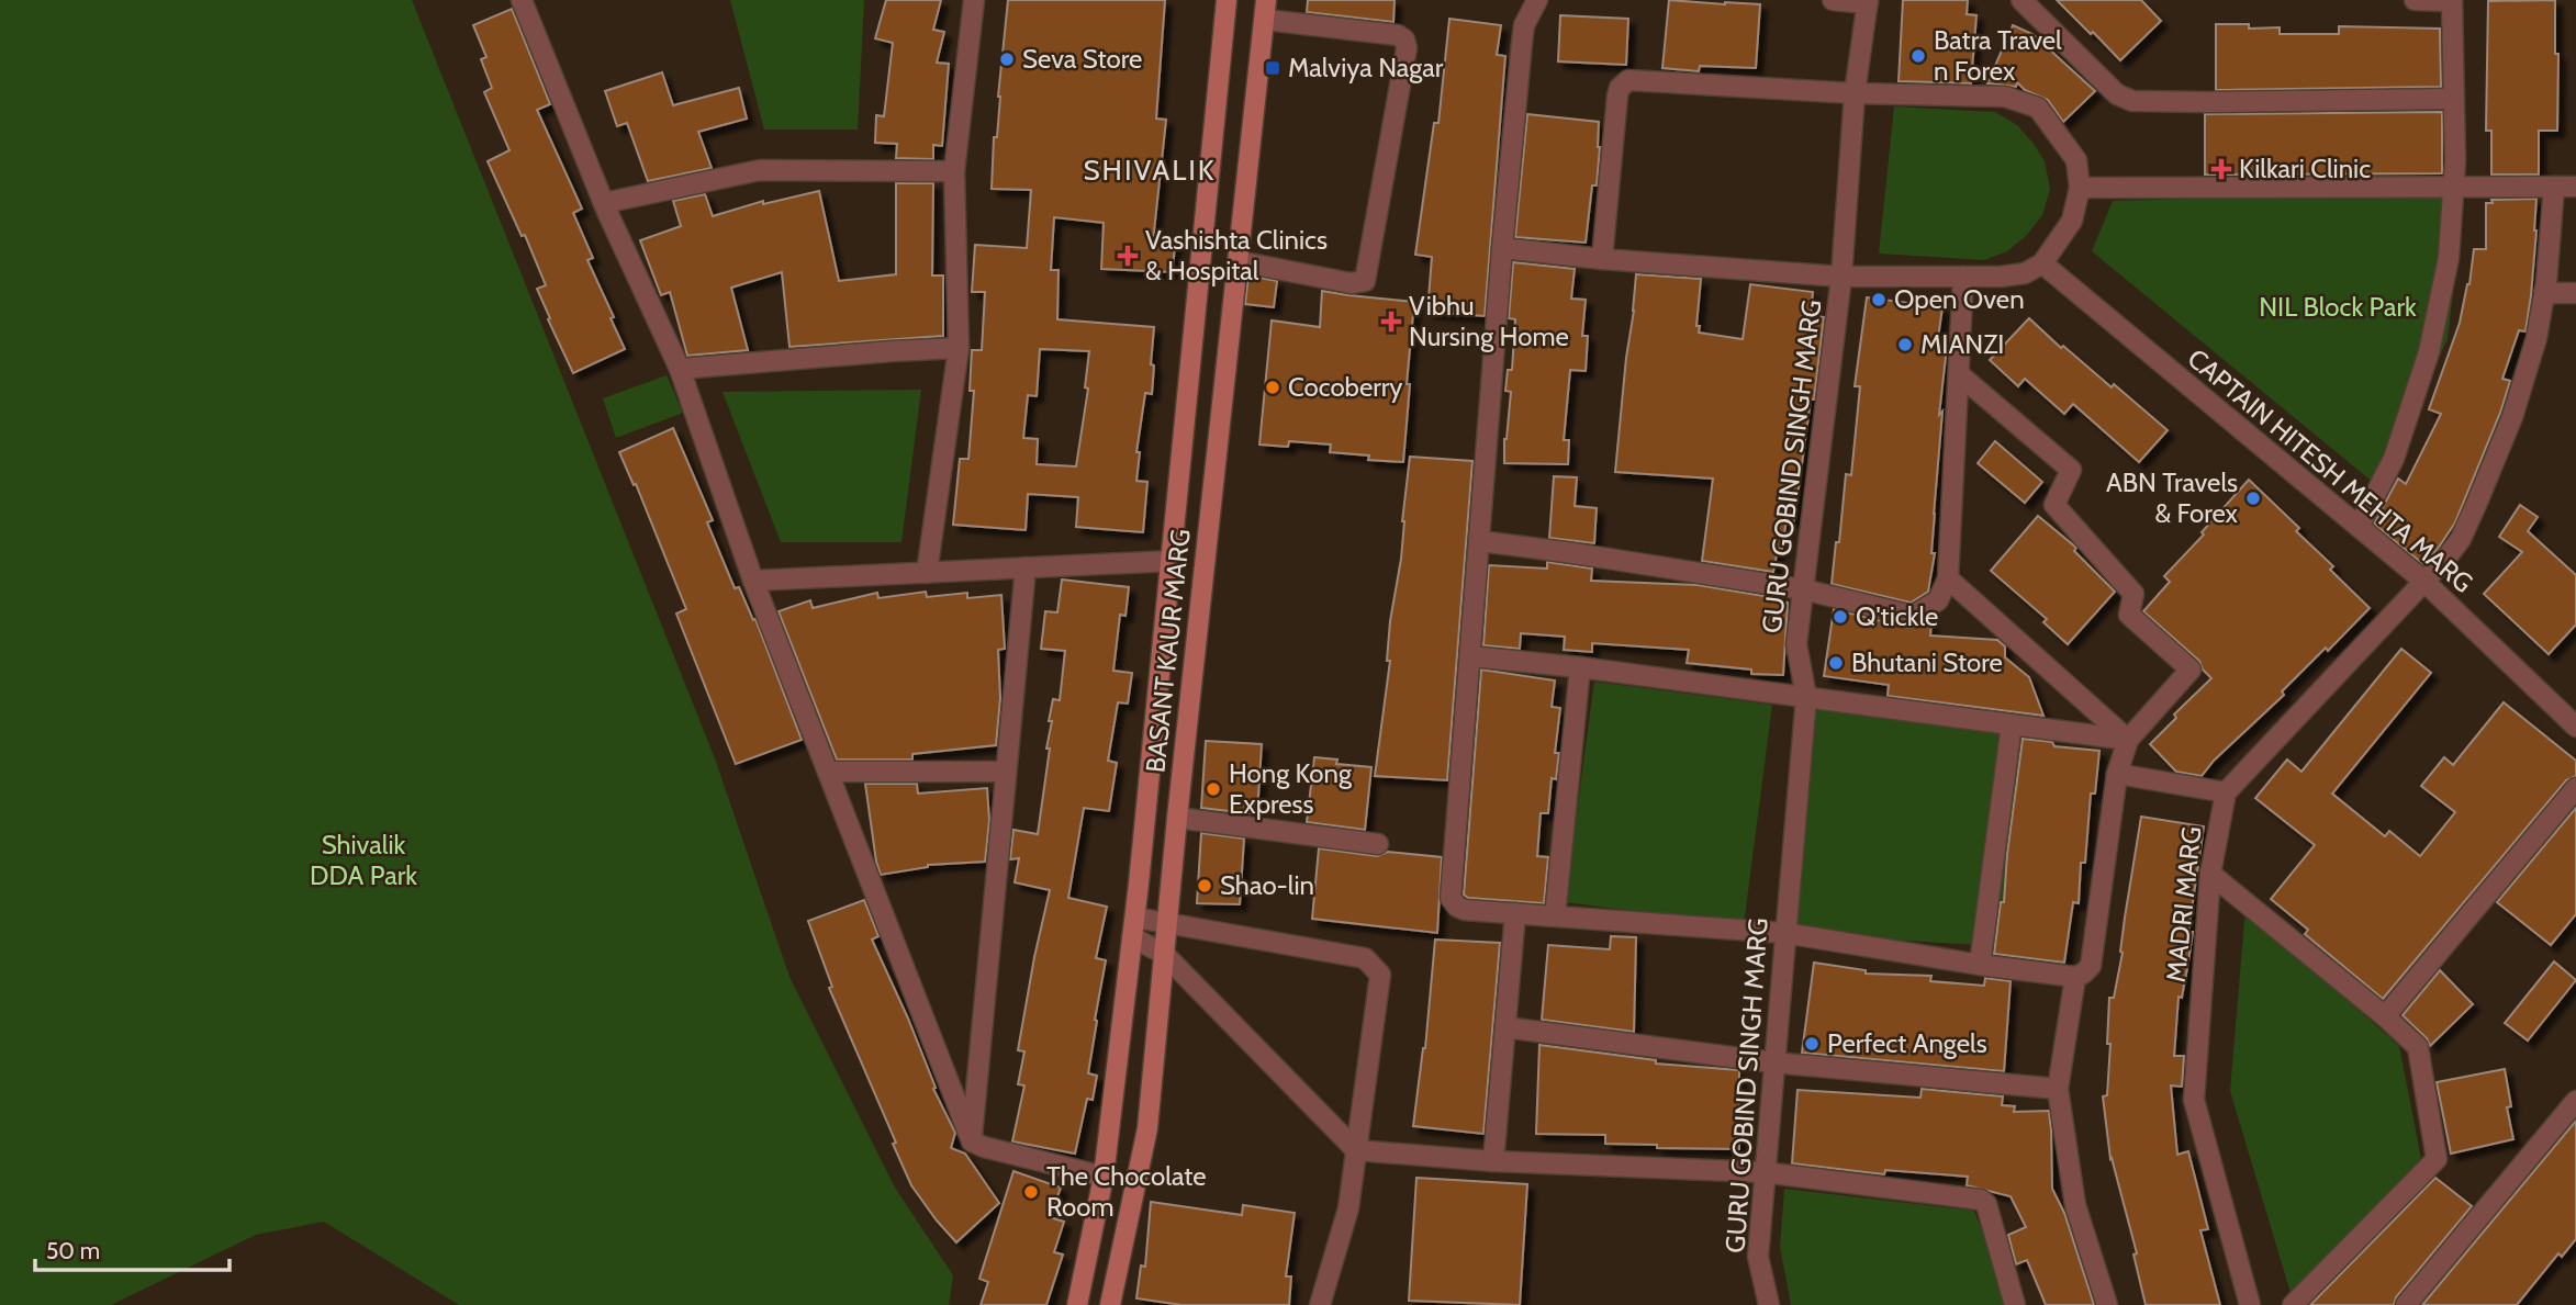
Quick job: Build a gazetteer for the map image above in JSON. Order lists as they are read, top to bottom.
{
  "streets": {
    "main road": ["BASANT KAUR MARG"],
    "street": ["GURU GOBIND SINGH MARG", "CAPTAIN HITESH MEHTA MARG", "MADRI MARG"]
  },
  "crossings": [
    ["CAPTAIN HITESH MEHTA MARG", "MADRI MARG"]
  ],
  "districts": ["SHIVALIK"],
  "parks": ["NIL Block Park", "Shivalik DDA Park"],
  "places": {
    "other": [
      "Batra Travel n Forex",
      "Seva Store",
      "Open Oven",
      "MIANZI",
      "Cocoberry",
      "ABN Travels & Forex",
      "Q'tickle",
      "Bhutani Store",
      "Hong Kong Express",
      "Shao-lin",
      "Perfect Angels",
      "The Chocolate Room"
    ],
    "transit": ["Malviya Nagar"],
    "health": ["Kilkari Clinic", "Vashishta Clinics & Hospital", "Vibhu Nursing Home"]
  },
  "scale_bar": "50 m"
}
